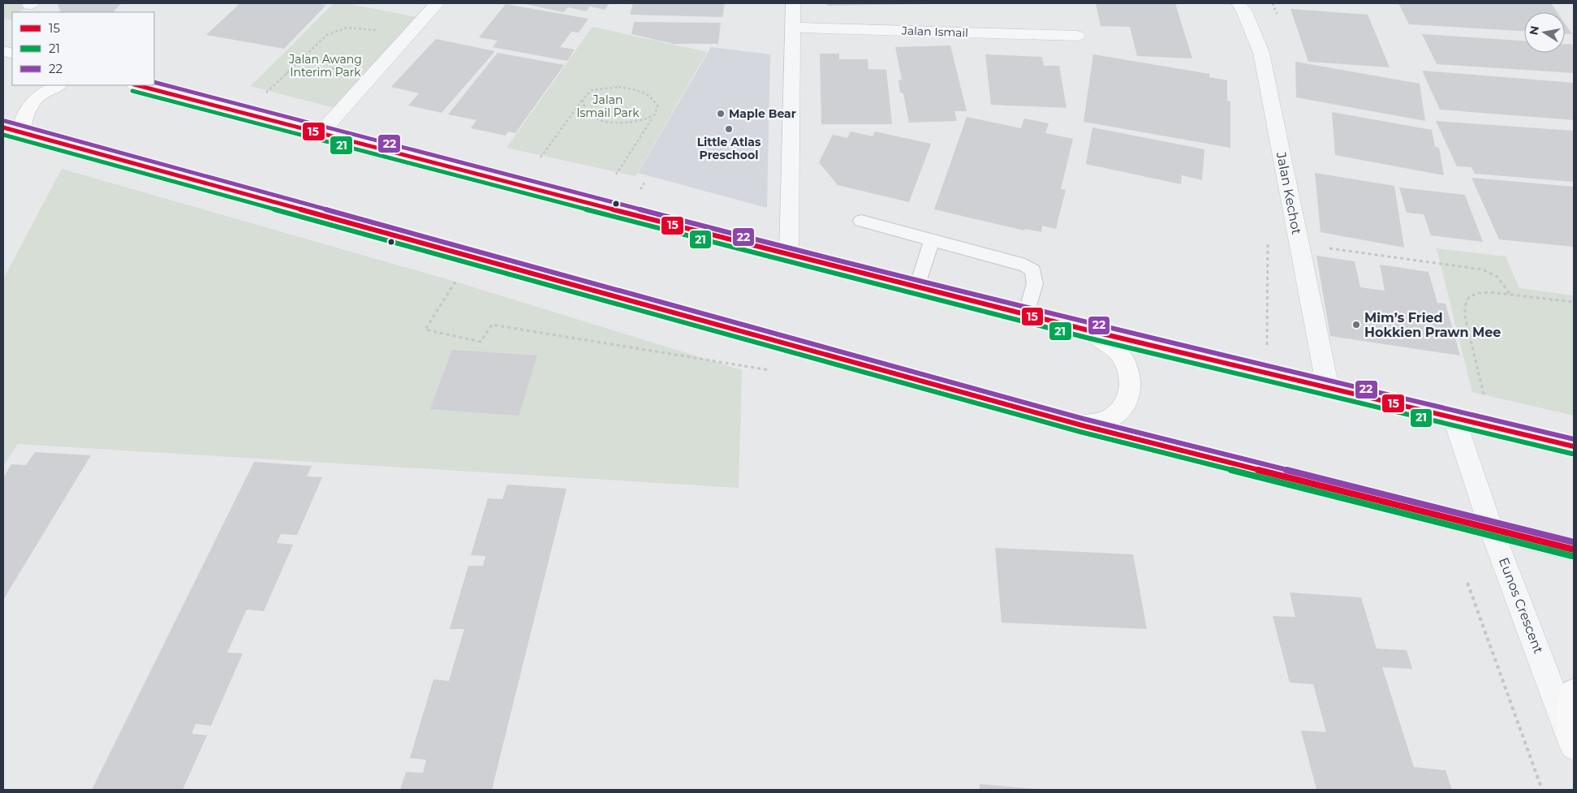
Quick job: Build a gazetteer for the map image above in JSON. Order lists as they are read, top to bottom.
{
  "streets": {
    "street": ["Jalan Ismail", "Jalan Kechot", "Eunos Crescent"]
  },
  "parks": ["Jalan Awang Interim Park", "Jalan Ismail Park"],
  "places": ["Maple Bear", "Little Atlas Preschool", "Mim’s Fried Hokkien Prawn Mee"],
  "lines": ["transit line 22", "transit line 15", "transit line 21"],
  "legend": ["15", "21", "22"],
  "north": "left"
}
